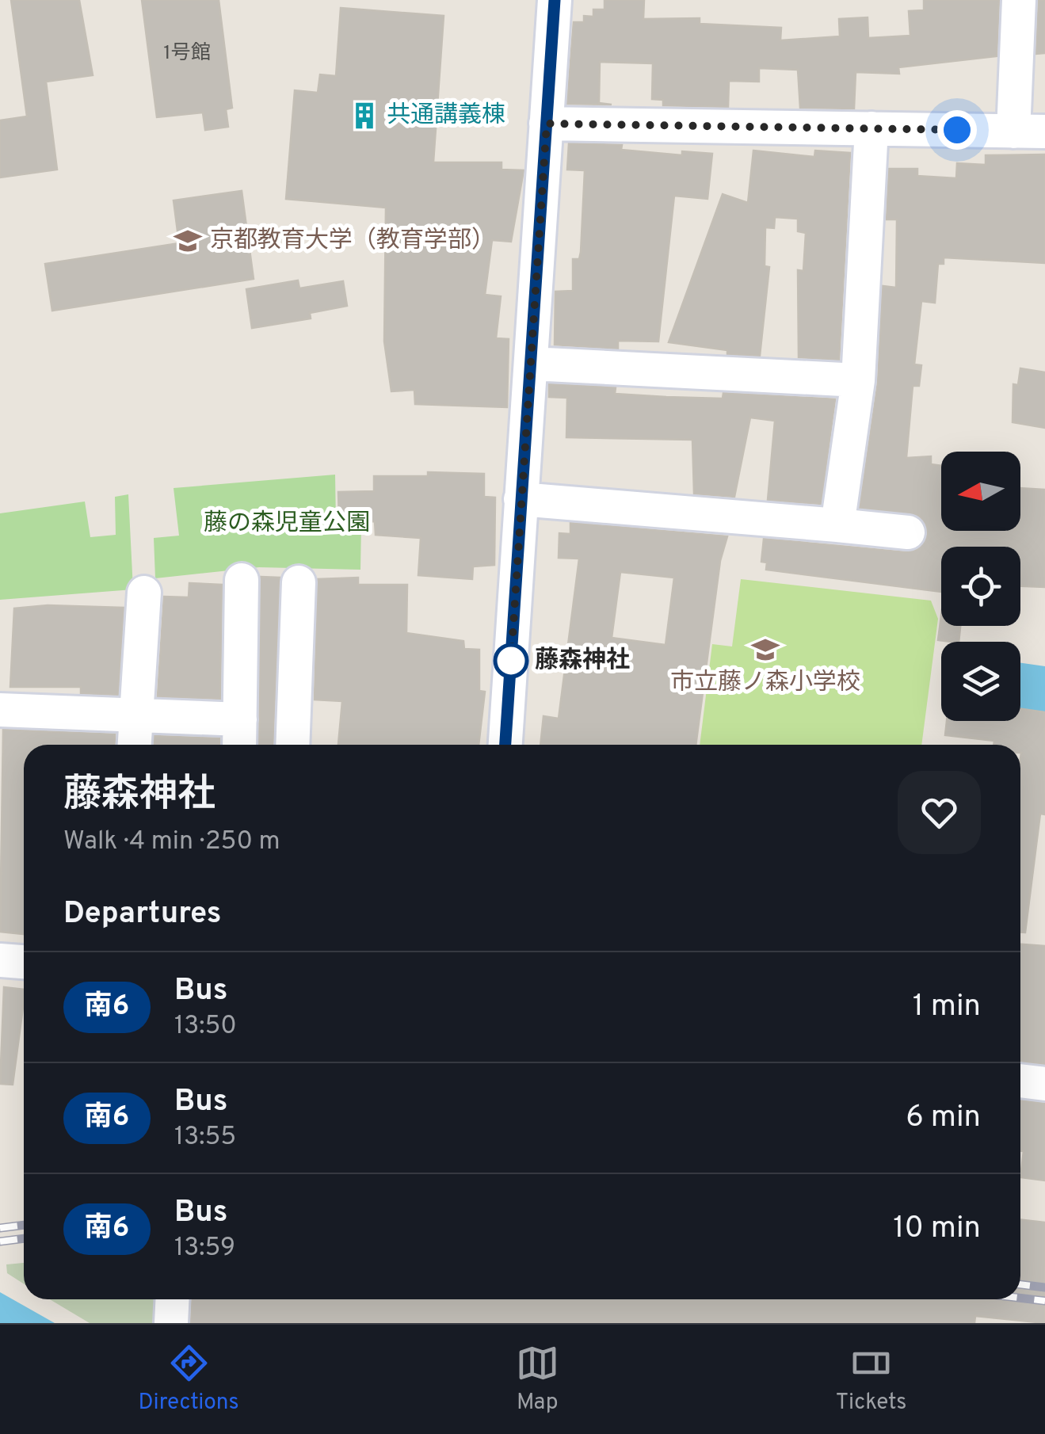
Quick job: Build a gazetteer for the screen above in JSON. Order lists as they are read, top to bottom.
{
  "parks": ["藤の森児童公園"],
  "places": {
    "building": ["共通講義棟"],
    "school or university": ["京都教育大学（教育学部）", "市立藤ノ森小学校"],
    "other": ["藤森神社"]
  },
  "lines": ["bus line 南6"],
  "house_numbers": ["1号館"],
  "north": "left",
  "page": {
    "heading": [
      ["藤森神社", "Walk · 4 min · 250 m"],
      "Departures"
    ],
    "list": [
      {
        "mark": "南6",
        "name": "Bus",
        "note": "13:50",
        "value": "1 min"
      },
      {
        "mark": "南6",
        "name": "Bus",
        "note": "13:55",
        "value": "6 min"
      },
      {
        "mark": "南6",
        "name": "Bus",
        "note": "13:59",
        "value": "10 min"
      }
    ],
    "tabs": ["Directions", "Map", "Tickets"]
  }
}
